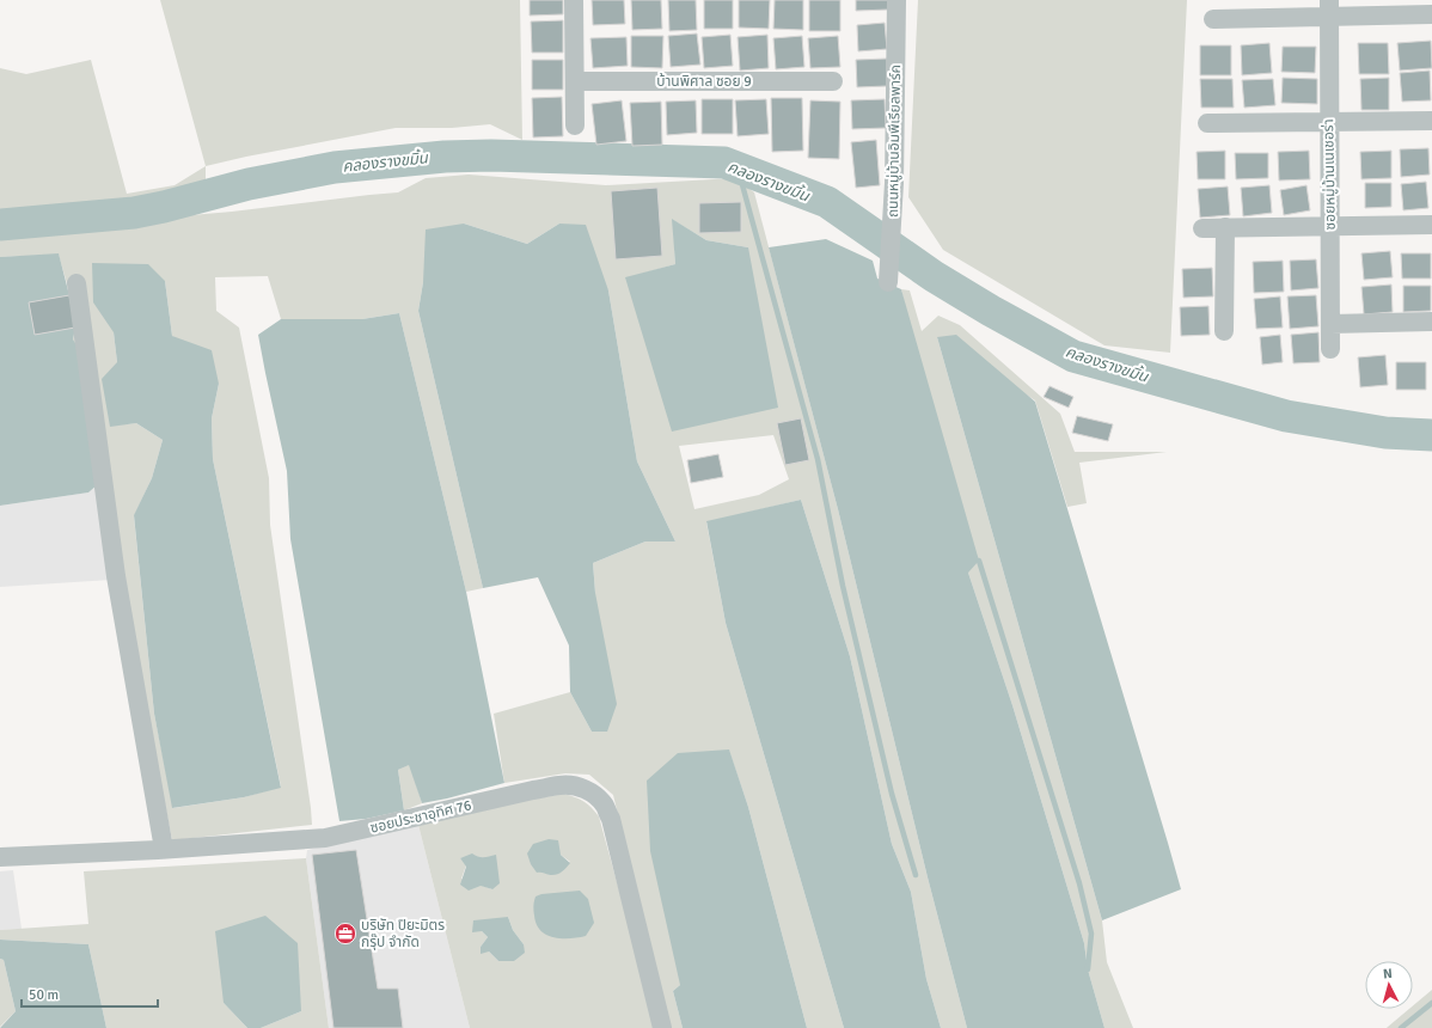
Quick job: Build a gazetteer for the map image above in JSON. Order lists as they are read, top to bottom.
{
  "streets": {
    "street": [
      "บ้านพิศาล ซอย 9",
      "ถนนหมู่บ้านอิมพีเรียลพาร์ค",
      "ซอยหมู่บ้านเนเชอร่า",
      "ซอยประชาอุทิศ 76"
    ]
  },
  "water": ["คลองรางขมิ้น"],
  "places": {
    "office": ["บริษัท ปิยะมิตร กรุ๊ป จำกัด"]
  },
  "scale_bar": "50 m",
  "north": "top"
}
